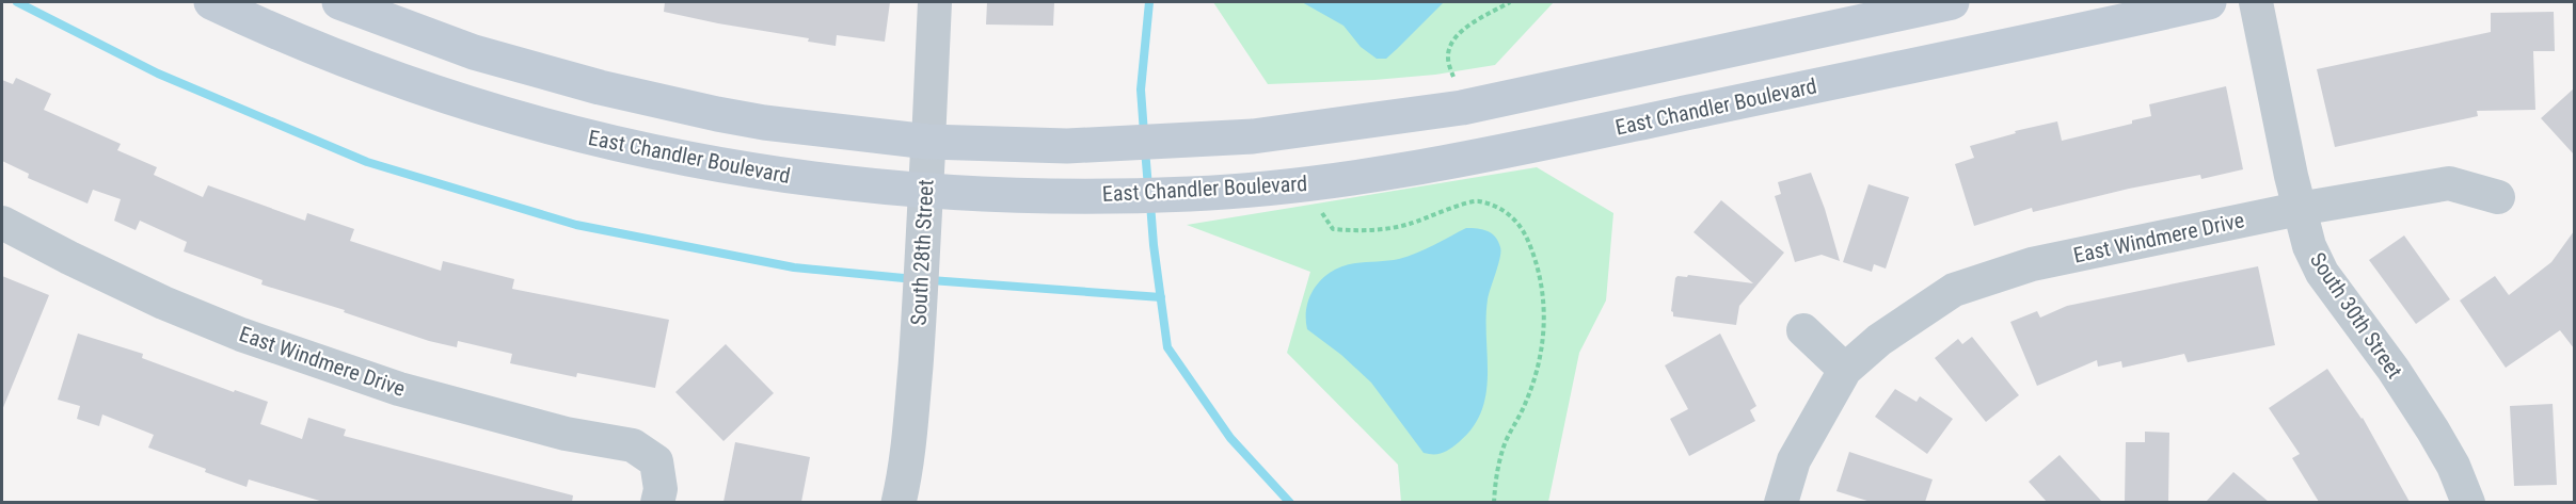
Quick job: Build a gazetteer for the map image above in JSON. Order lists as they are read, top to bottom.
{
  "streets": {
    "main road": ["East Chandler Boulevard"],
    "street": ["East Windmere Drive", "South 28th Street", "South 30th Street"]
  },
  "crossings": [
    ["East Chandler Boulevard", "South 28th Street"],
    ["East Windmere Drive", "South 30th Street"]
  ]
}
